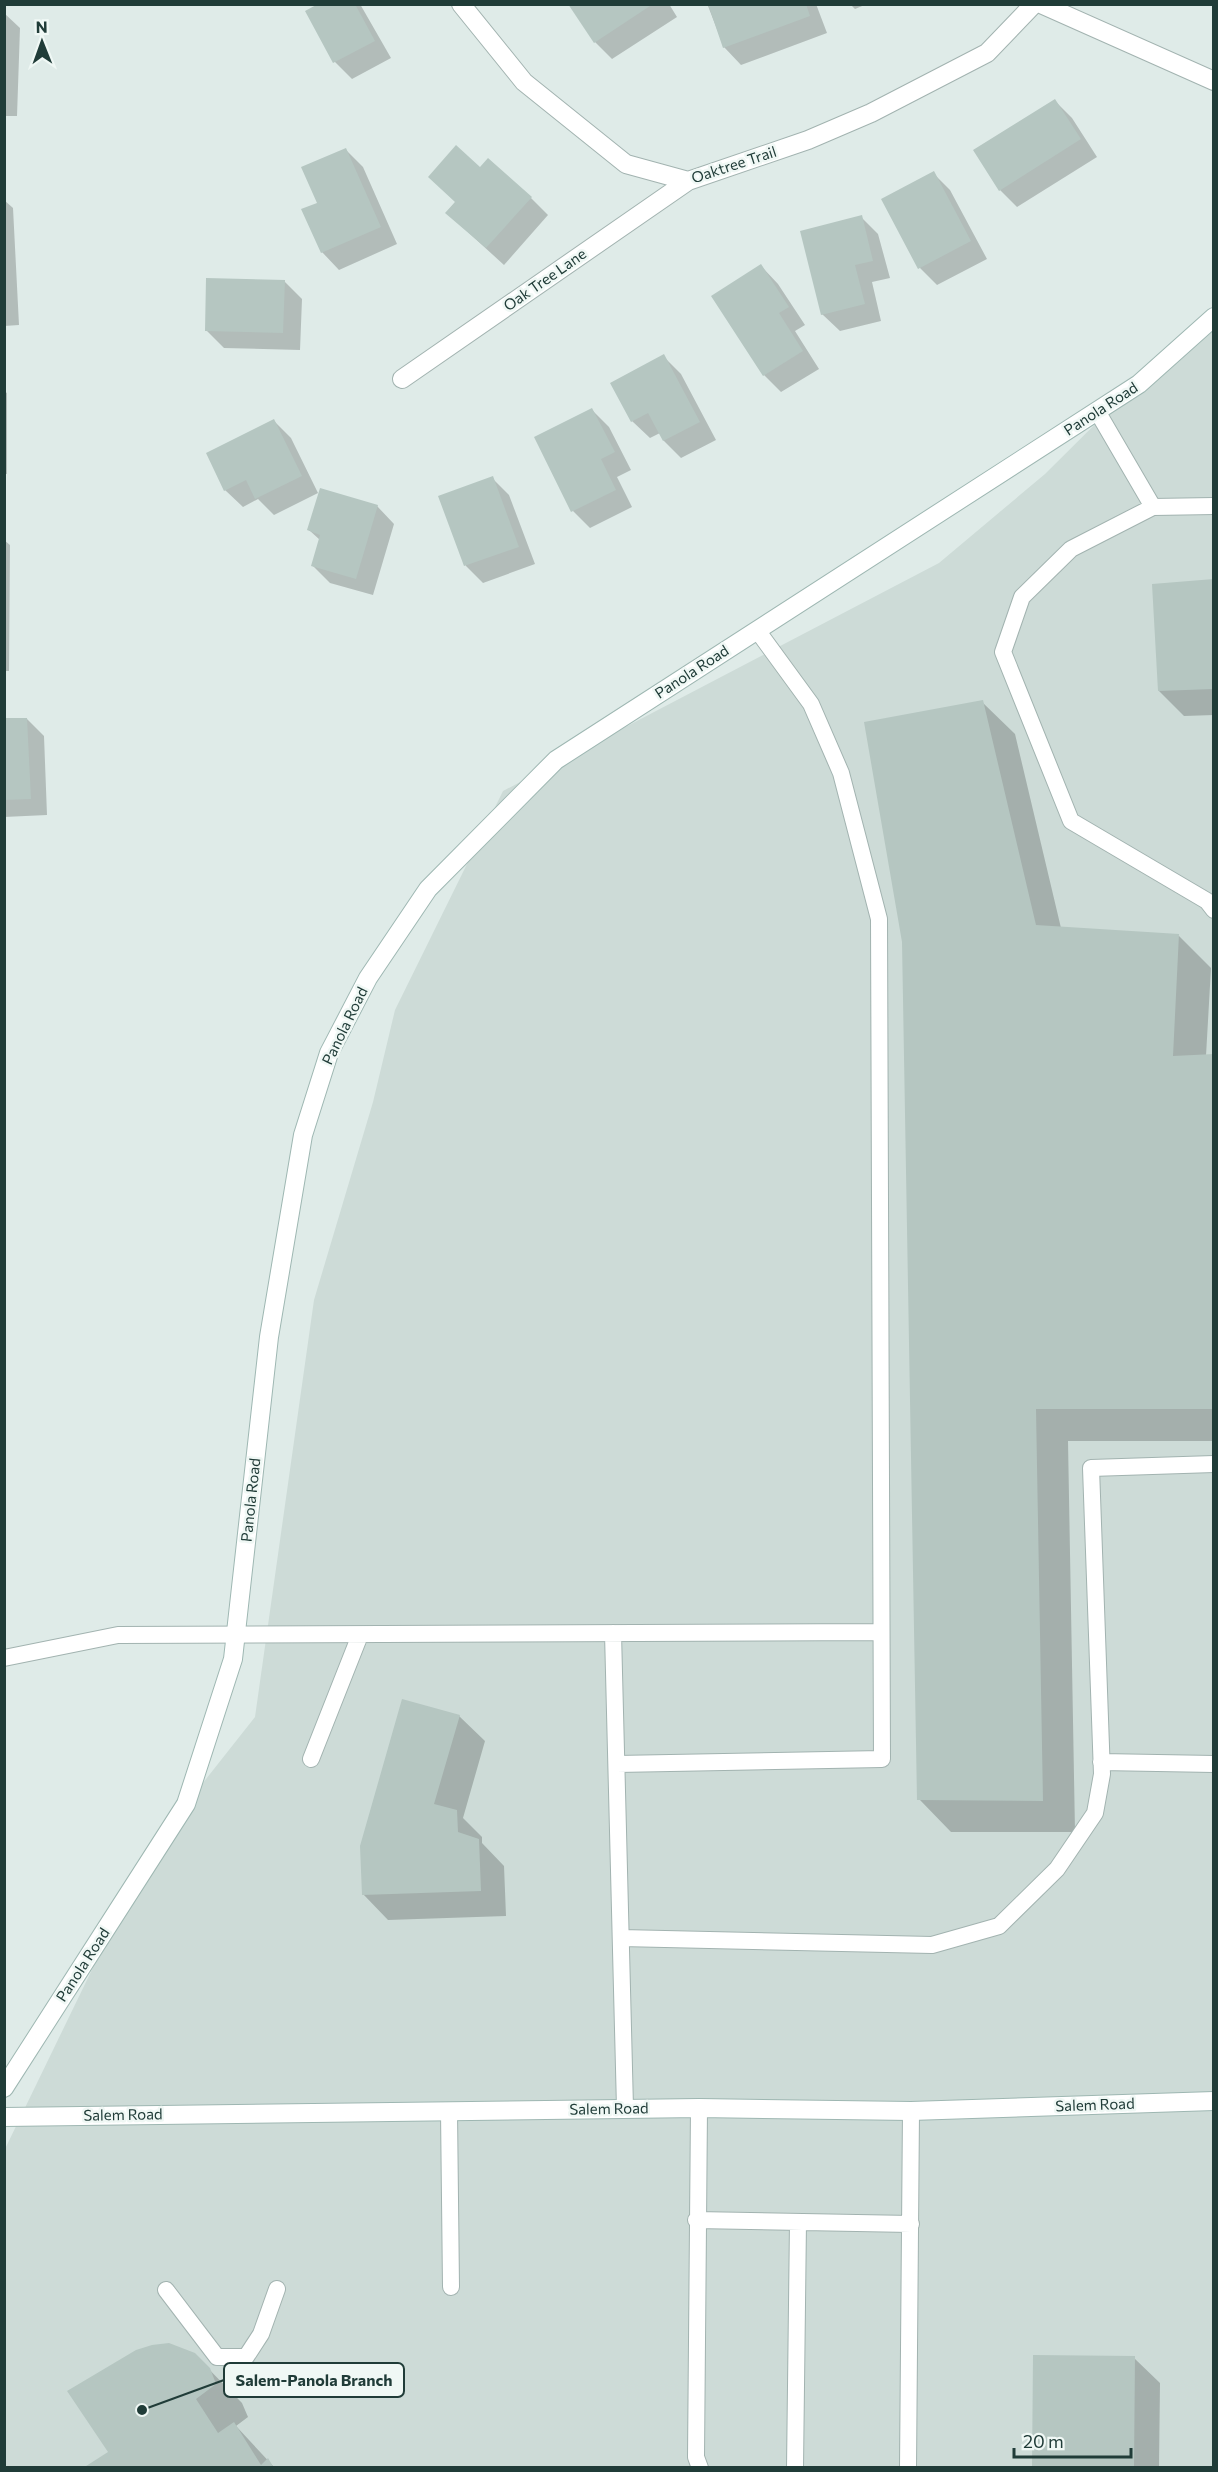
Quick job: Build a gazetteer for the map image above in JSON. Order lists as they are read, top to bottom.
{
  "streets": {
    "street": [
      "Oaktree Trail",
      "Oak Tree Lane",
      "Panola Road",
      "Salem Road"
    ]
  },
  "crossings": [
    ["Oaktree Trail", "Oak Tree Lane"]
  ],
  "places": ["Salem-Panola Branch"],
  "scale_bar": "20 m",
  "north": "top"
}
